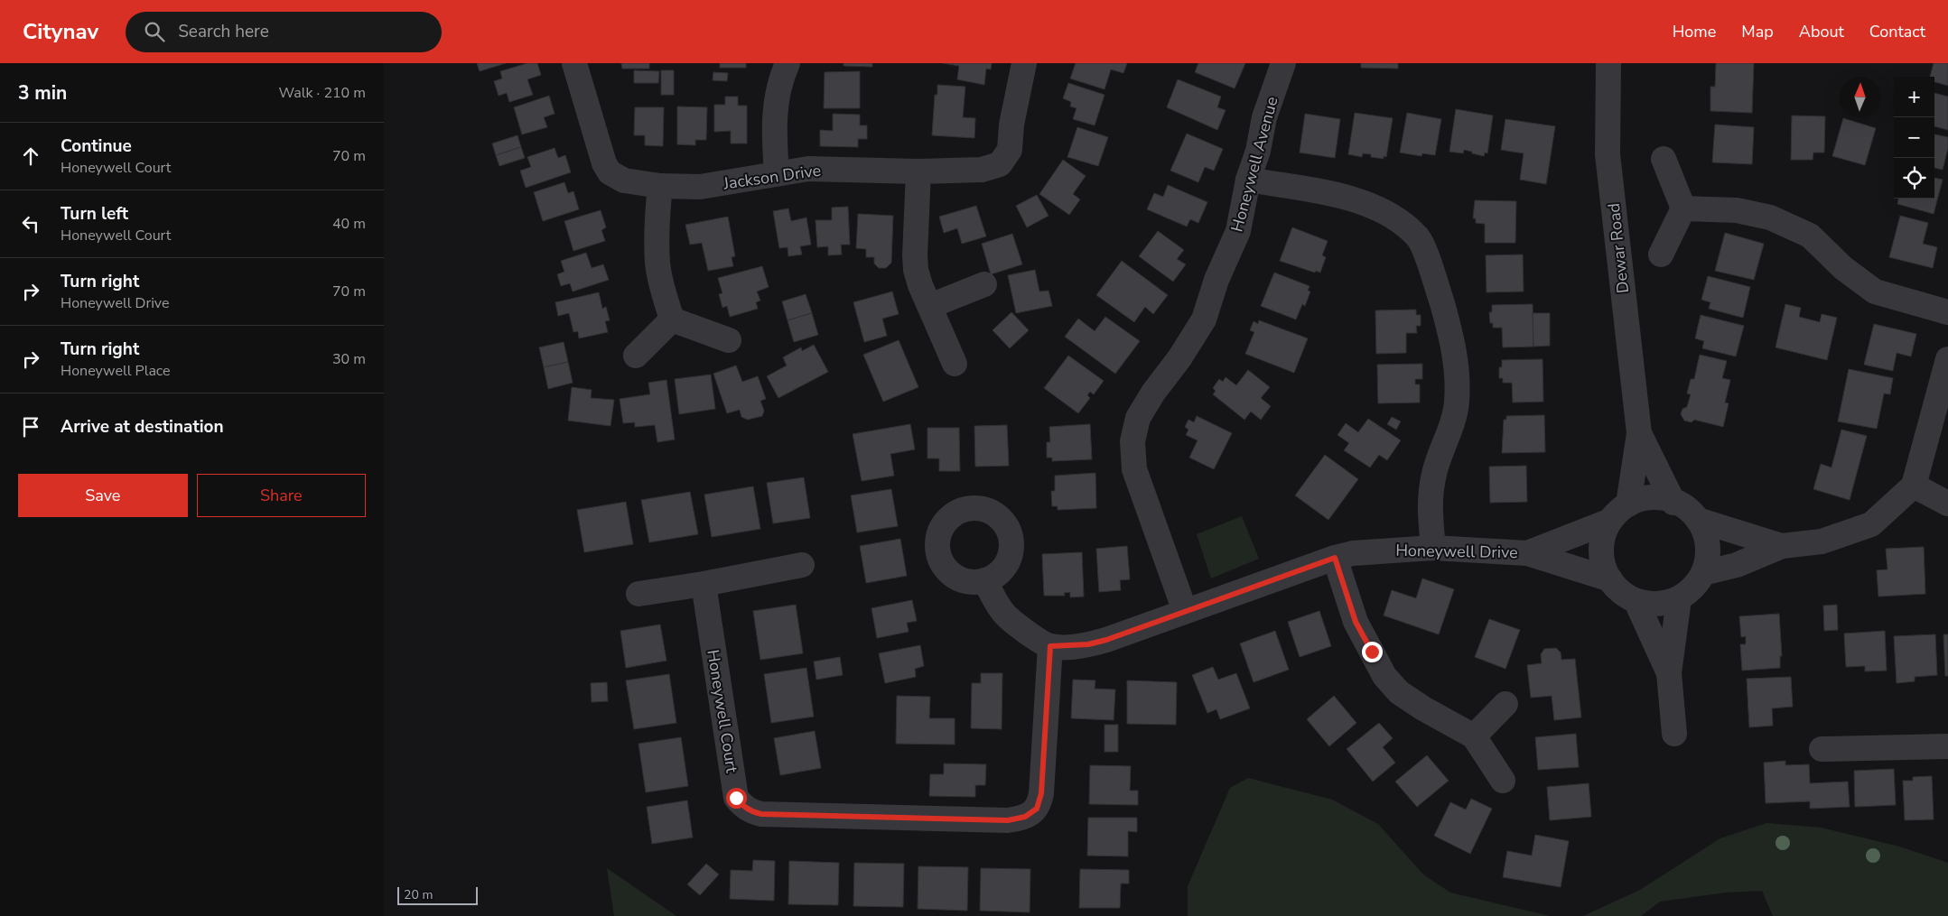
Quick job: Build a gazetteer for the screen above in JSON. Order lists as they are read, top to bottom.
{
  "streets": {
    "street": [
      "Honeywell Avenue",
      "Jackson Drive",
      "Dewar Road",
      "Honeywell Drive",
      "Honeywell Court"
    ]
  },
  "crossings": [
    ["Honeywell Avenue", "Honeywell Drive"],
    ["Dewar Road", "Honeywell Drive"],
    ["Honeywell Drive", "Honeywell Court"]
  ],
  "scale_bar": "20 m",
  "north": "top",
  "page": {
    "header": "Citynav",
    "search": "Search here",
    "nav": [
      "Home",
      "Map",
      "About",
      "Contact"
    ],
    "heading": ["3 min", "Walk · 210 m"],
    "map_buttons": ["+", "−"],
    "list": [
      ["Continue", "Honeywell Court", "70 m"],
      ["Turn left", "Honeywell Court", "40 m"],
      ["Turn right", "Honeywell Drive", "70 m"],
      ["Turn right", "Honeywell Place", "30 m"],
      "Arrive at destination"
    ],
    "buttons": ["Save", "Share"],
    "scale": "20 m"
  }
}
